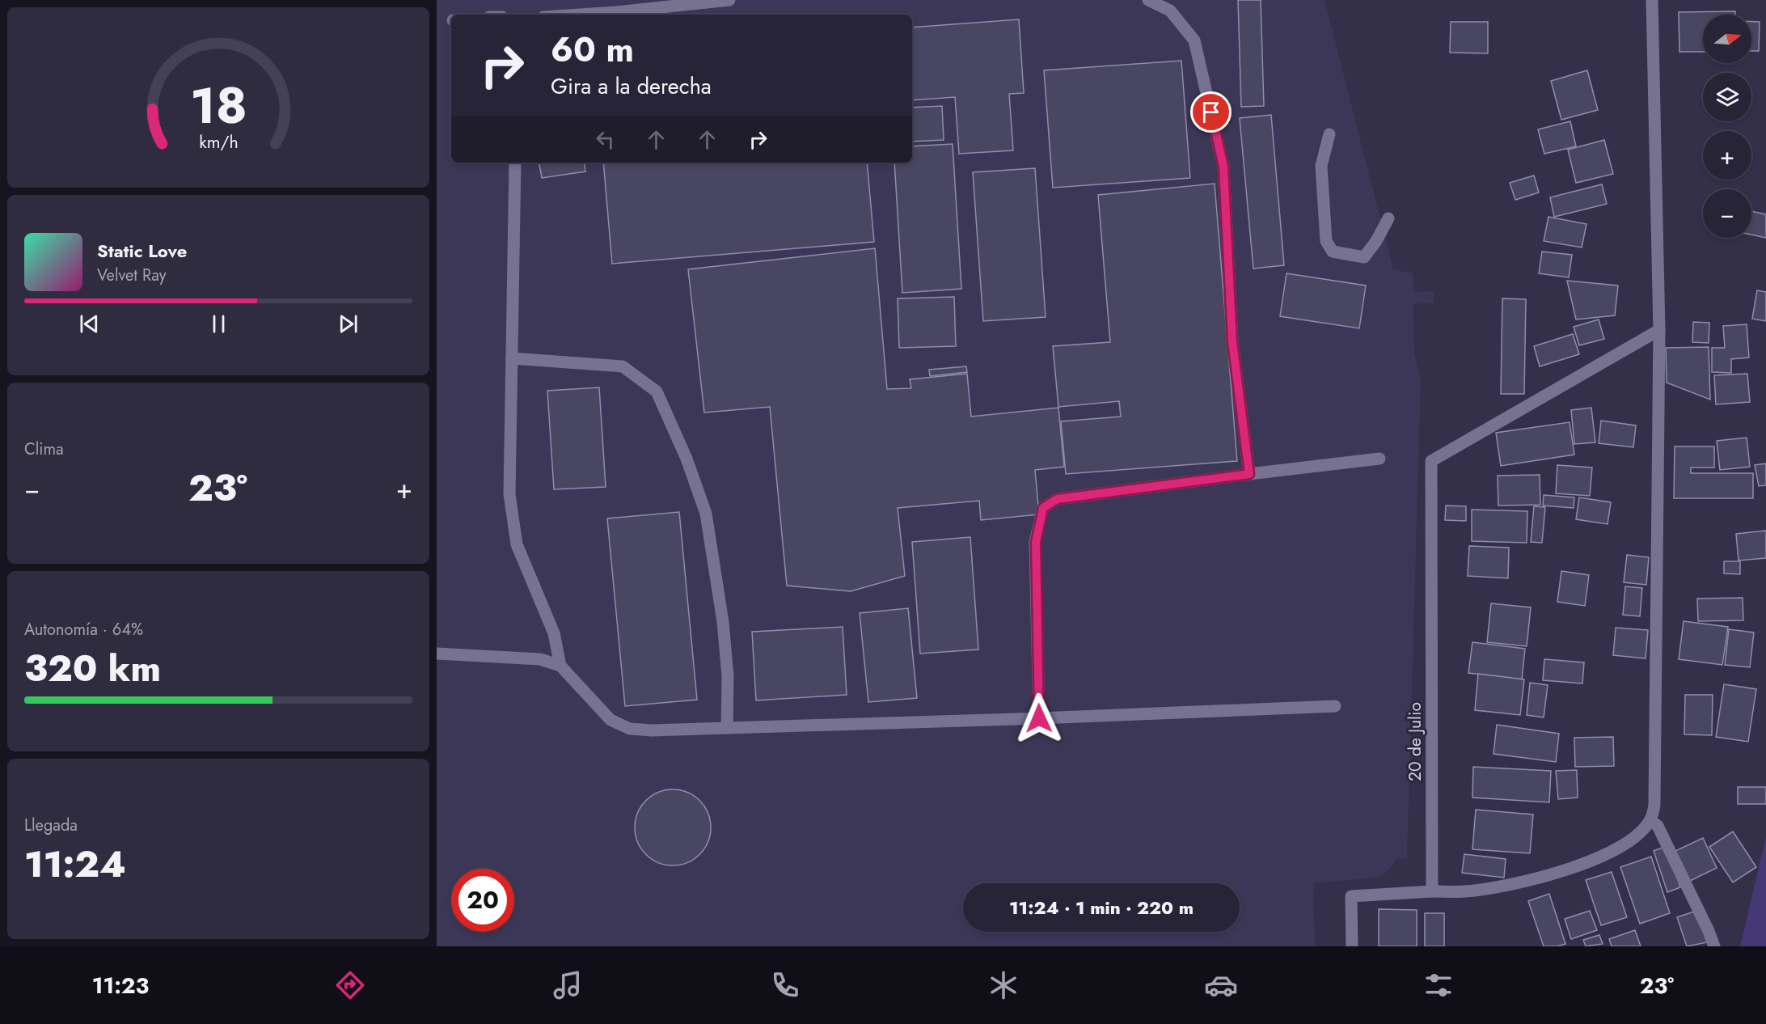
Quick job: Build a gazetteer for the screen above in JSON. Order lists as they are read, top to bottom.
{
  "streets": {
    "street": ["20 de Julio"]
  },
  "north": "right",
  "page": {
    "map_buttons": ["+", "−"],
    "turn": ["60 m", "Gira a la derecha"],
    "song": ["Static Love", "Velvet Ray"],
    "tile": [
      "Clima",
      ["Autonomía · 64%", "320 km"],
      ["Llegada", "11:24"]
    ],
    "heat": ["−", "23°", "+"],
    "limit": "20",
    "trip": "11:24 · 1 min · 220 m",
    "tabs": ["11:23", "23°"],
    "gauge": ["18", "km/h"]
  }
}
